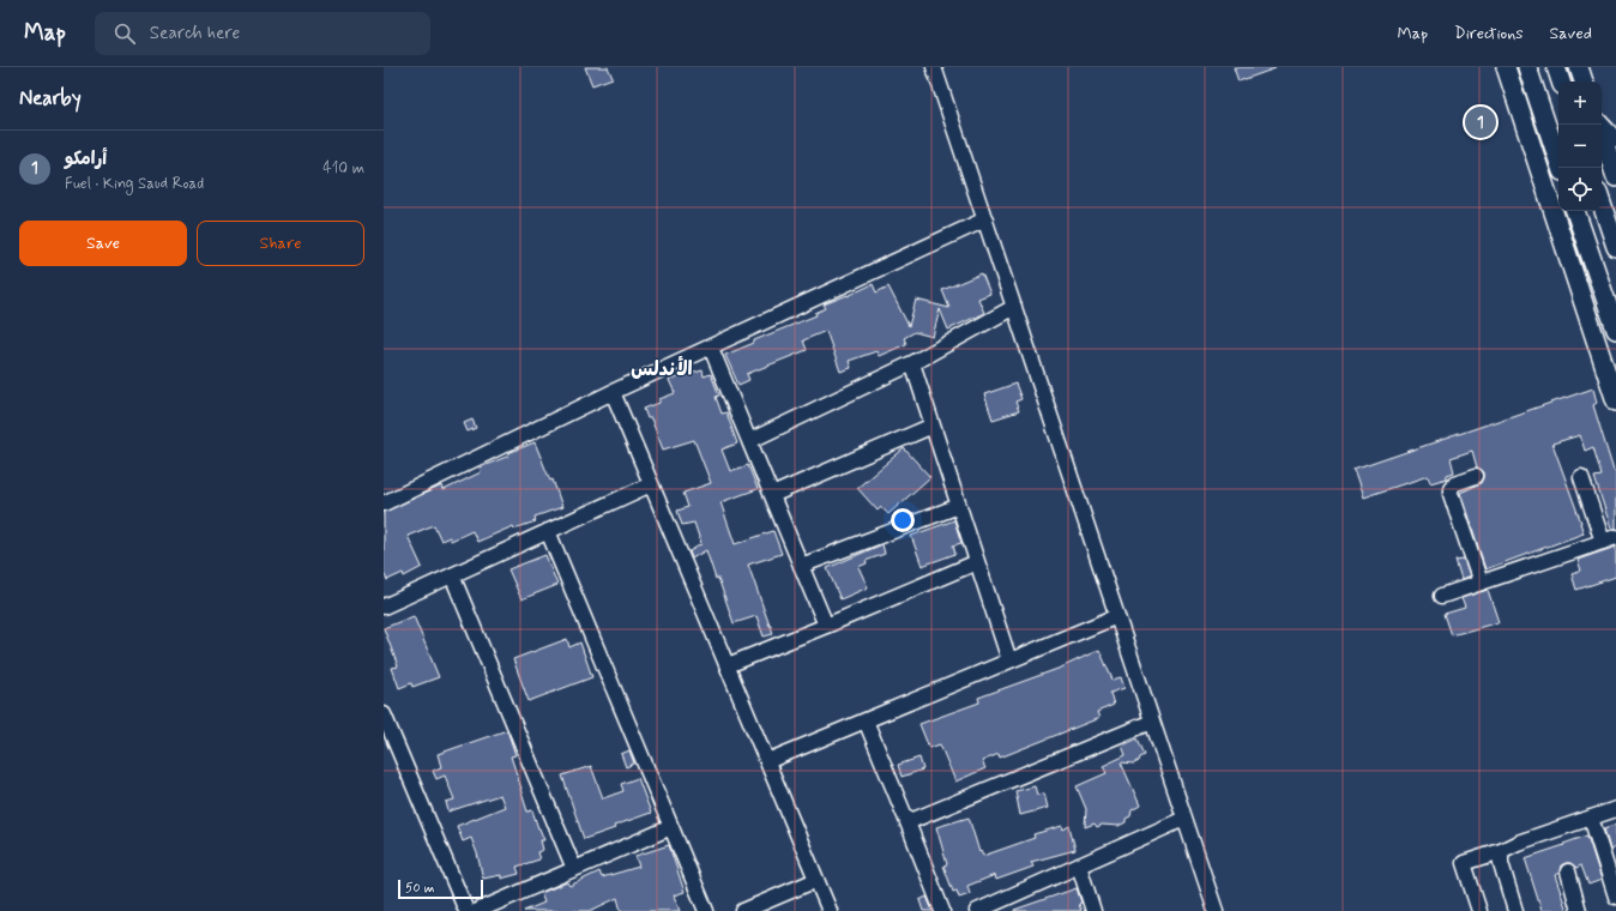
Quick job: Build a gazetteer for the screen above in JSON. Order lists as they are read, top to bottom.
{
  "districts": ["الأندلس"],
  "scale_bar": "50 m",
  "page": {
    "header": "Map",
    "search": "Search here",
    "nav": ["Map", "Directions", "Saved"],
    "heading": "Nearby",
    "map_buttons": ["+", "−"],
    "pins": "1",
    "list": [
      {
        "mark": "1",
        "name": "أرامكو",
        "note": "Fuel · King Saud Road",
        "value": "410 m"
      }
    ],
    "buttons": ["Save", "Share"],
    "scale": "50 m"
  }
}
